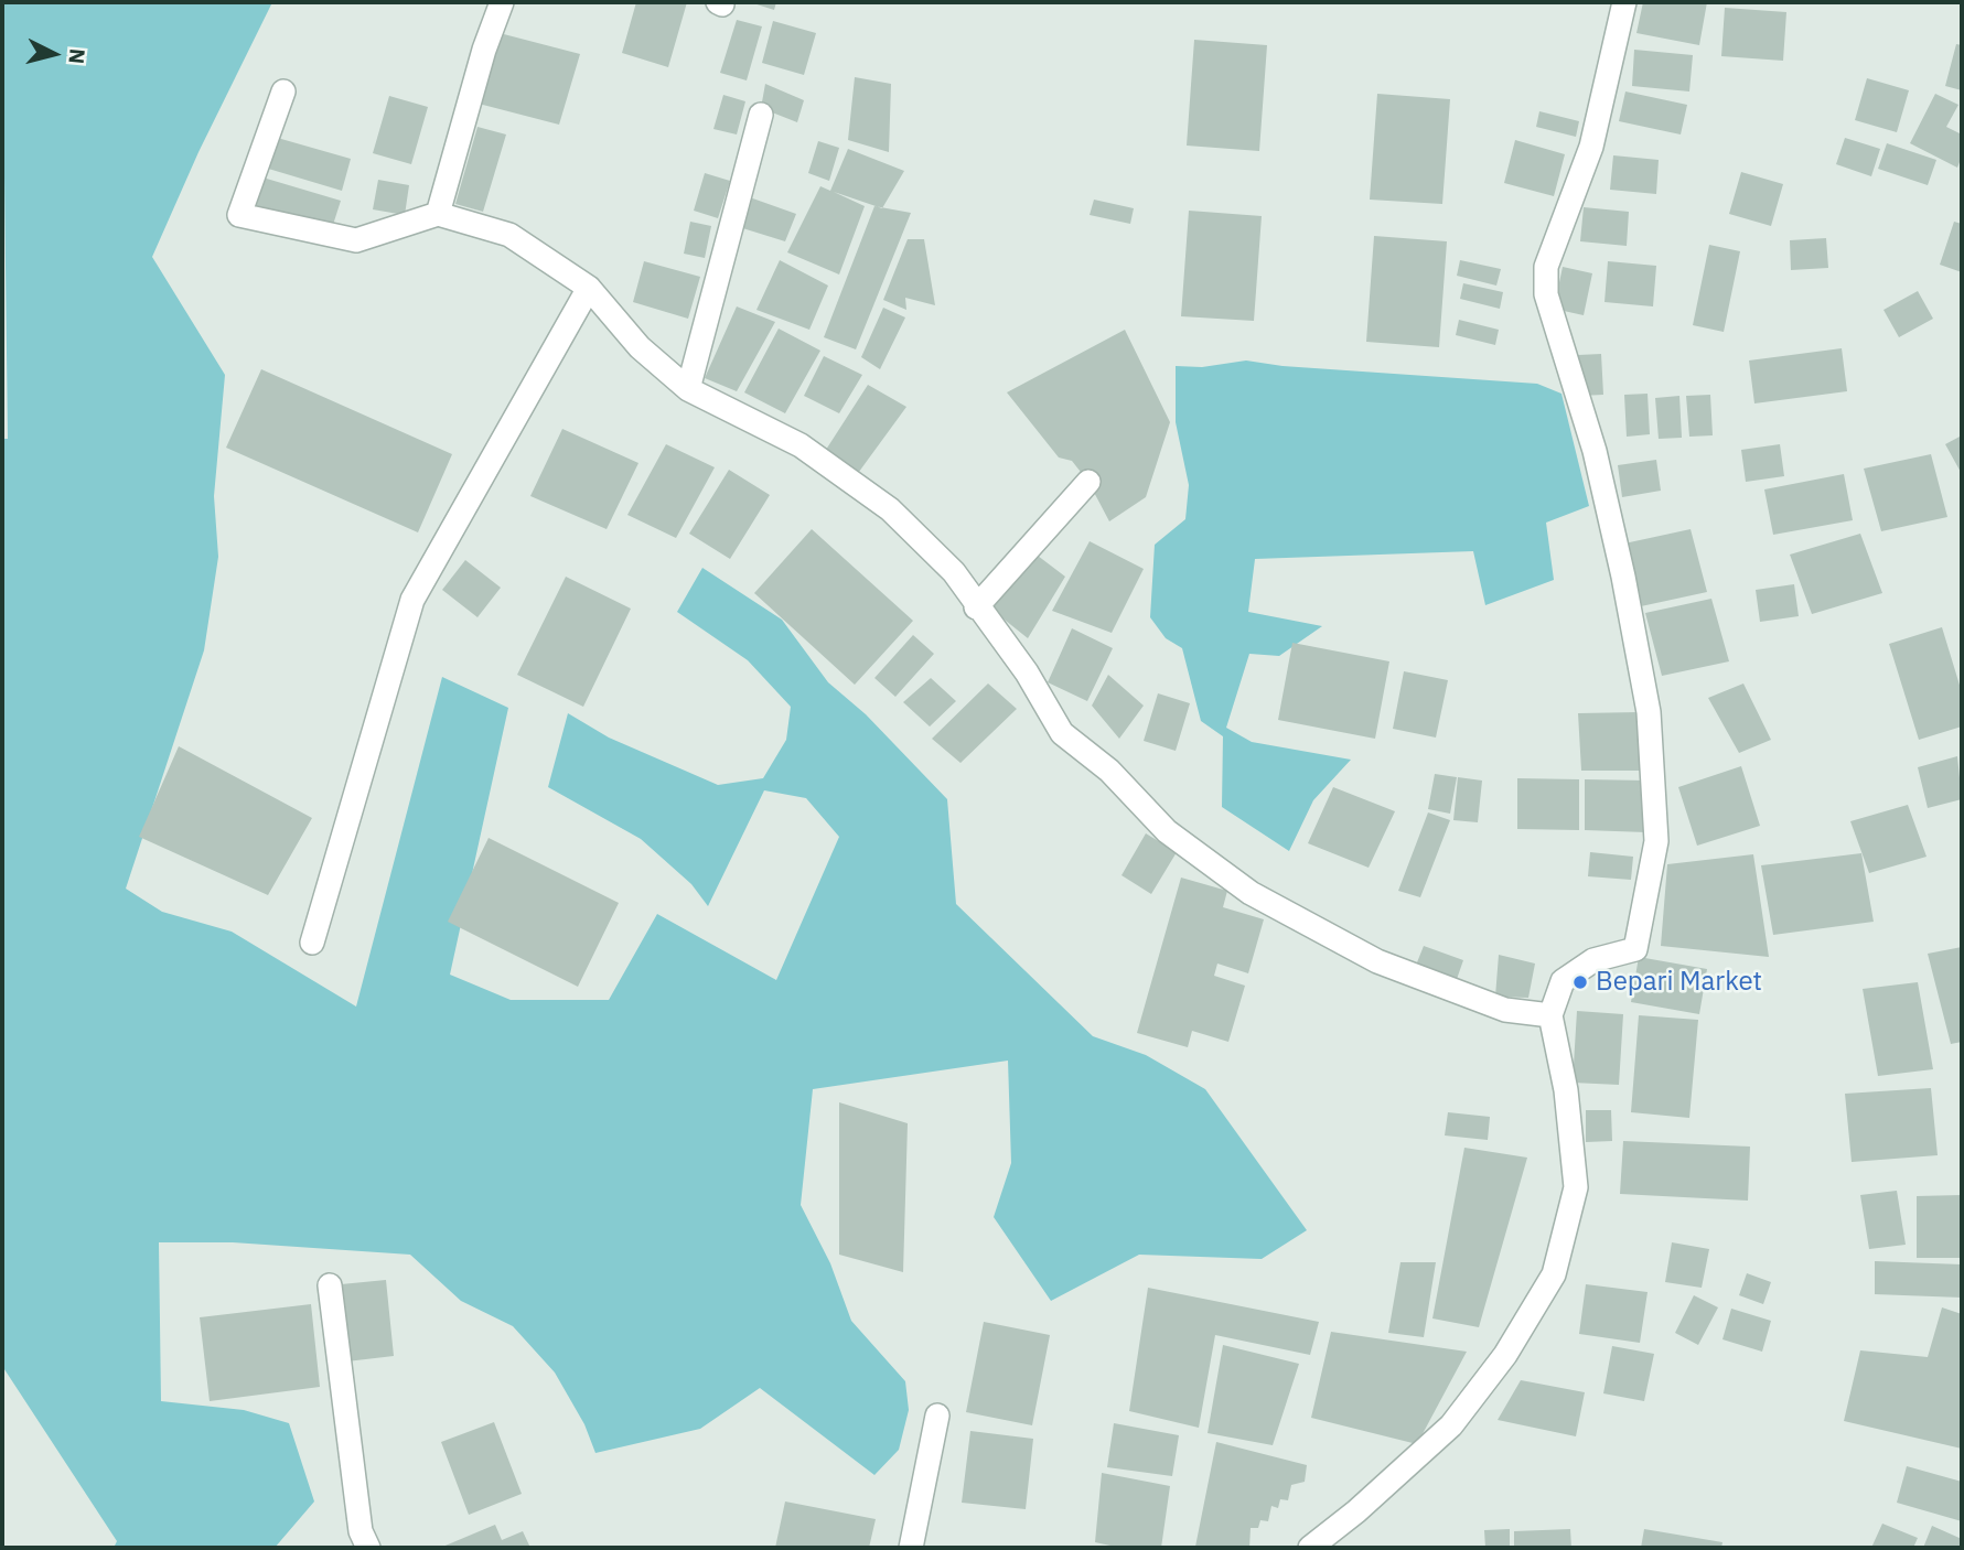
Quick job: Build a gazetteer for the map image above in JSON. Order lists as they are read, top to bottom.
{
  "places": ["Bepari Market"],
  "north": "right"
}
